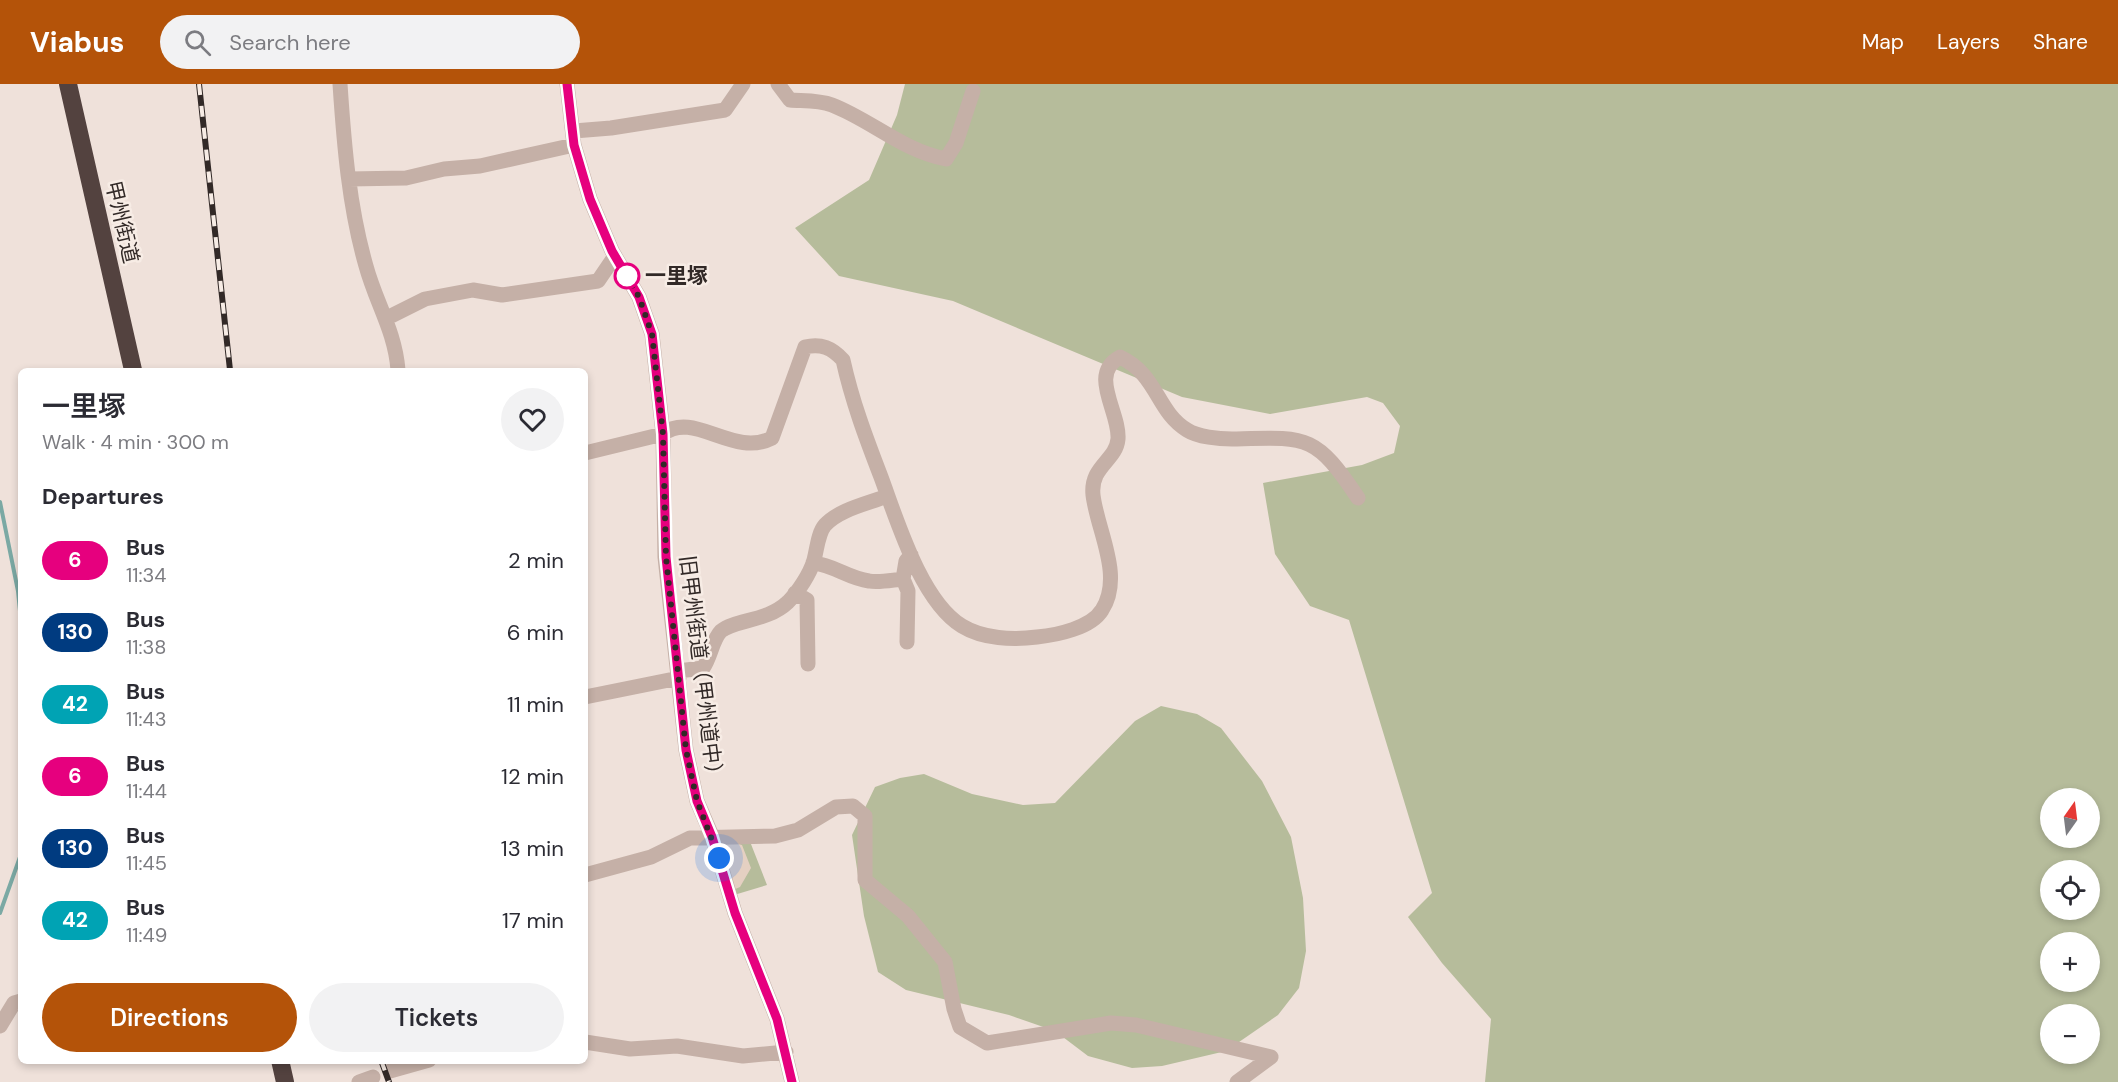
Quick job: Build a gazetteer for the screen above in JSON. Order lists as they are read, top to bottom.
{
  "streets": {
    "highway": ["甲州街道"],
    "street": ["旧甲州街道（甲州道中）"]
  },
  "places": ["一里塚"],
  "lines": ["bus line 6"],
  "north": "top",
  "page": {
    "header": "Viabus",
    "search": "Search here",
    "nav": ["Map", "Layers", "Share"],
    "heading": [
      ["一里塚", "Walk · 4 min · 300 m"],
      "Departures"
    ],
    "list": [
      {
        "mark": "6",
        "name": "Bus",
        "note": "11:34",
        "value": "2 min"
      },
      {
        "mark": "130",
        "name": "Bus",
        "note": "11:38",
        "value": "6 min"
      },
      {
        "mark": "42",
        "name": "Bus",
        "note": "11:43",
        "value": "11 min"
      },
      {
        "mark": "6",
        "name": "Bus",
        "note": "11:44",
        "value": "12 min"
      },
      {
        "mark": "130",
        "name": "Bus",
        "note": "11:45",
        "value": "13 min"
      },
      {
        "mark": "42",
        "name": "Bus",
        "note": "11:49",
        "value": "17 min"
      }
    ],
    "map_buttons": ["+", "−"],
    "buttons": ["Directions", "Tickets"]
  }
}
